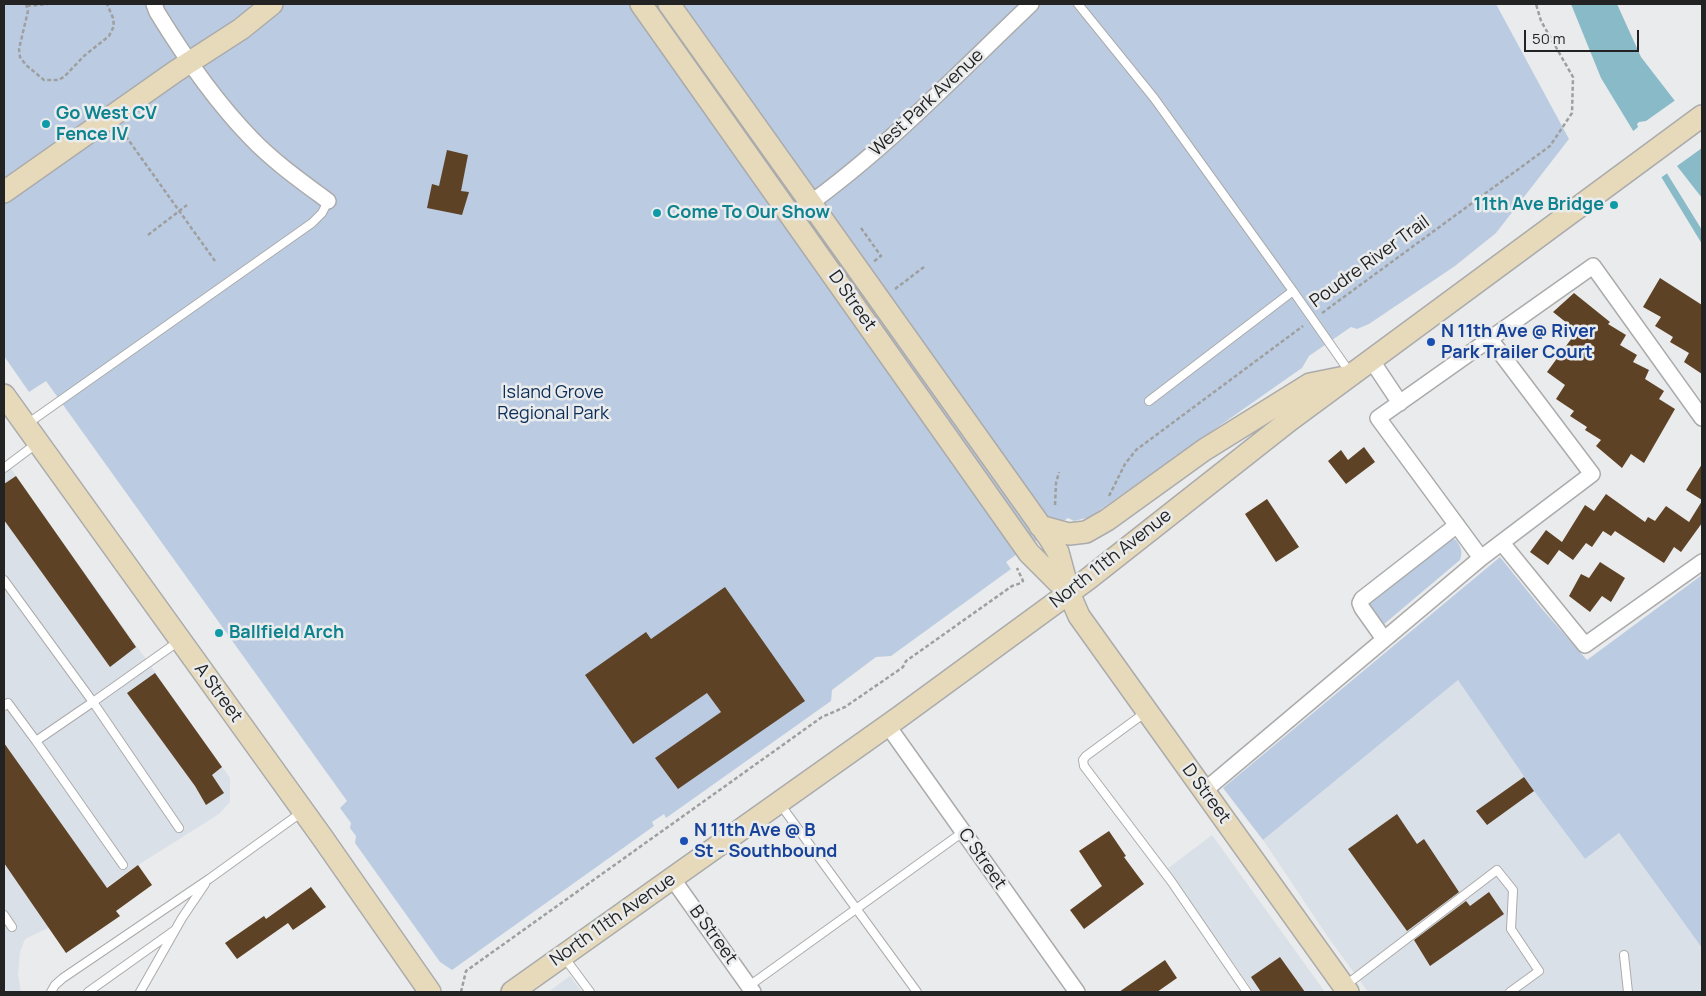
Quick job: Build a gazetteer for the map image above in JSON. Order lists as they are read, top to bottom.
{
  "streets": {
    "street": [
      "West Park Avenue",
      "D Street",
      "North 11th Avenue",
      "A Street",
      "C Street",
      "B Street"
    ],
    "path": ["Poudre River Trail"]
  },
  "crossings": [
    ["West Park Avenue", "D Street"],
    ["D Street", "North 11th Avenue"],
    ["North 11th Avenue", "C Street"],
    ["North 11th Avenue", "B Street"]
  ],
  "parks": ["Island Grove Regional Park"],
  "places": [
    "Go West CV Fence IV",
    "11th Ave Bridge",
    "Come To Our Show",
    "N 11th Ave @ River Park Trailer Court",
    "Ballfield Arch",
    "N 11th Ave @ B St - Southbound"
  ],
  "scale_bar": "50 m"
}
